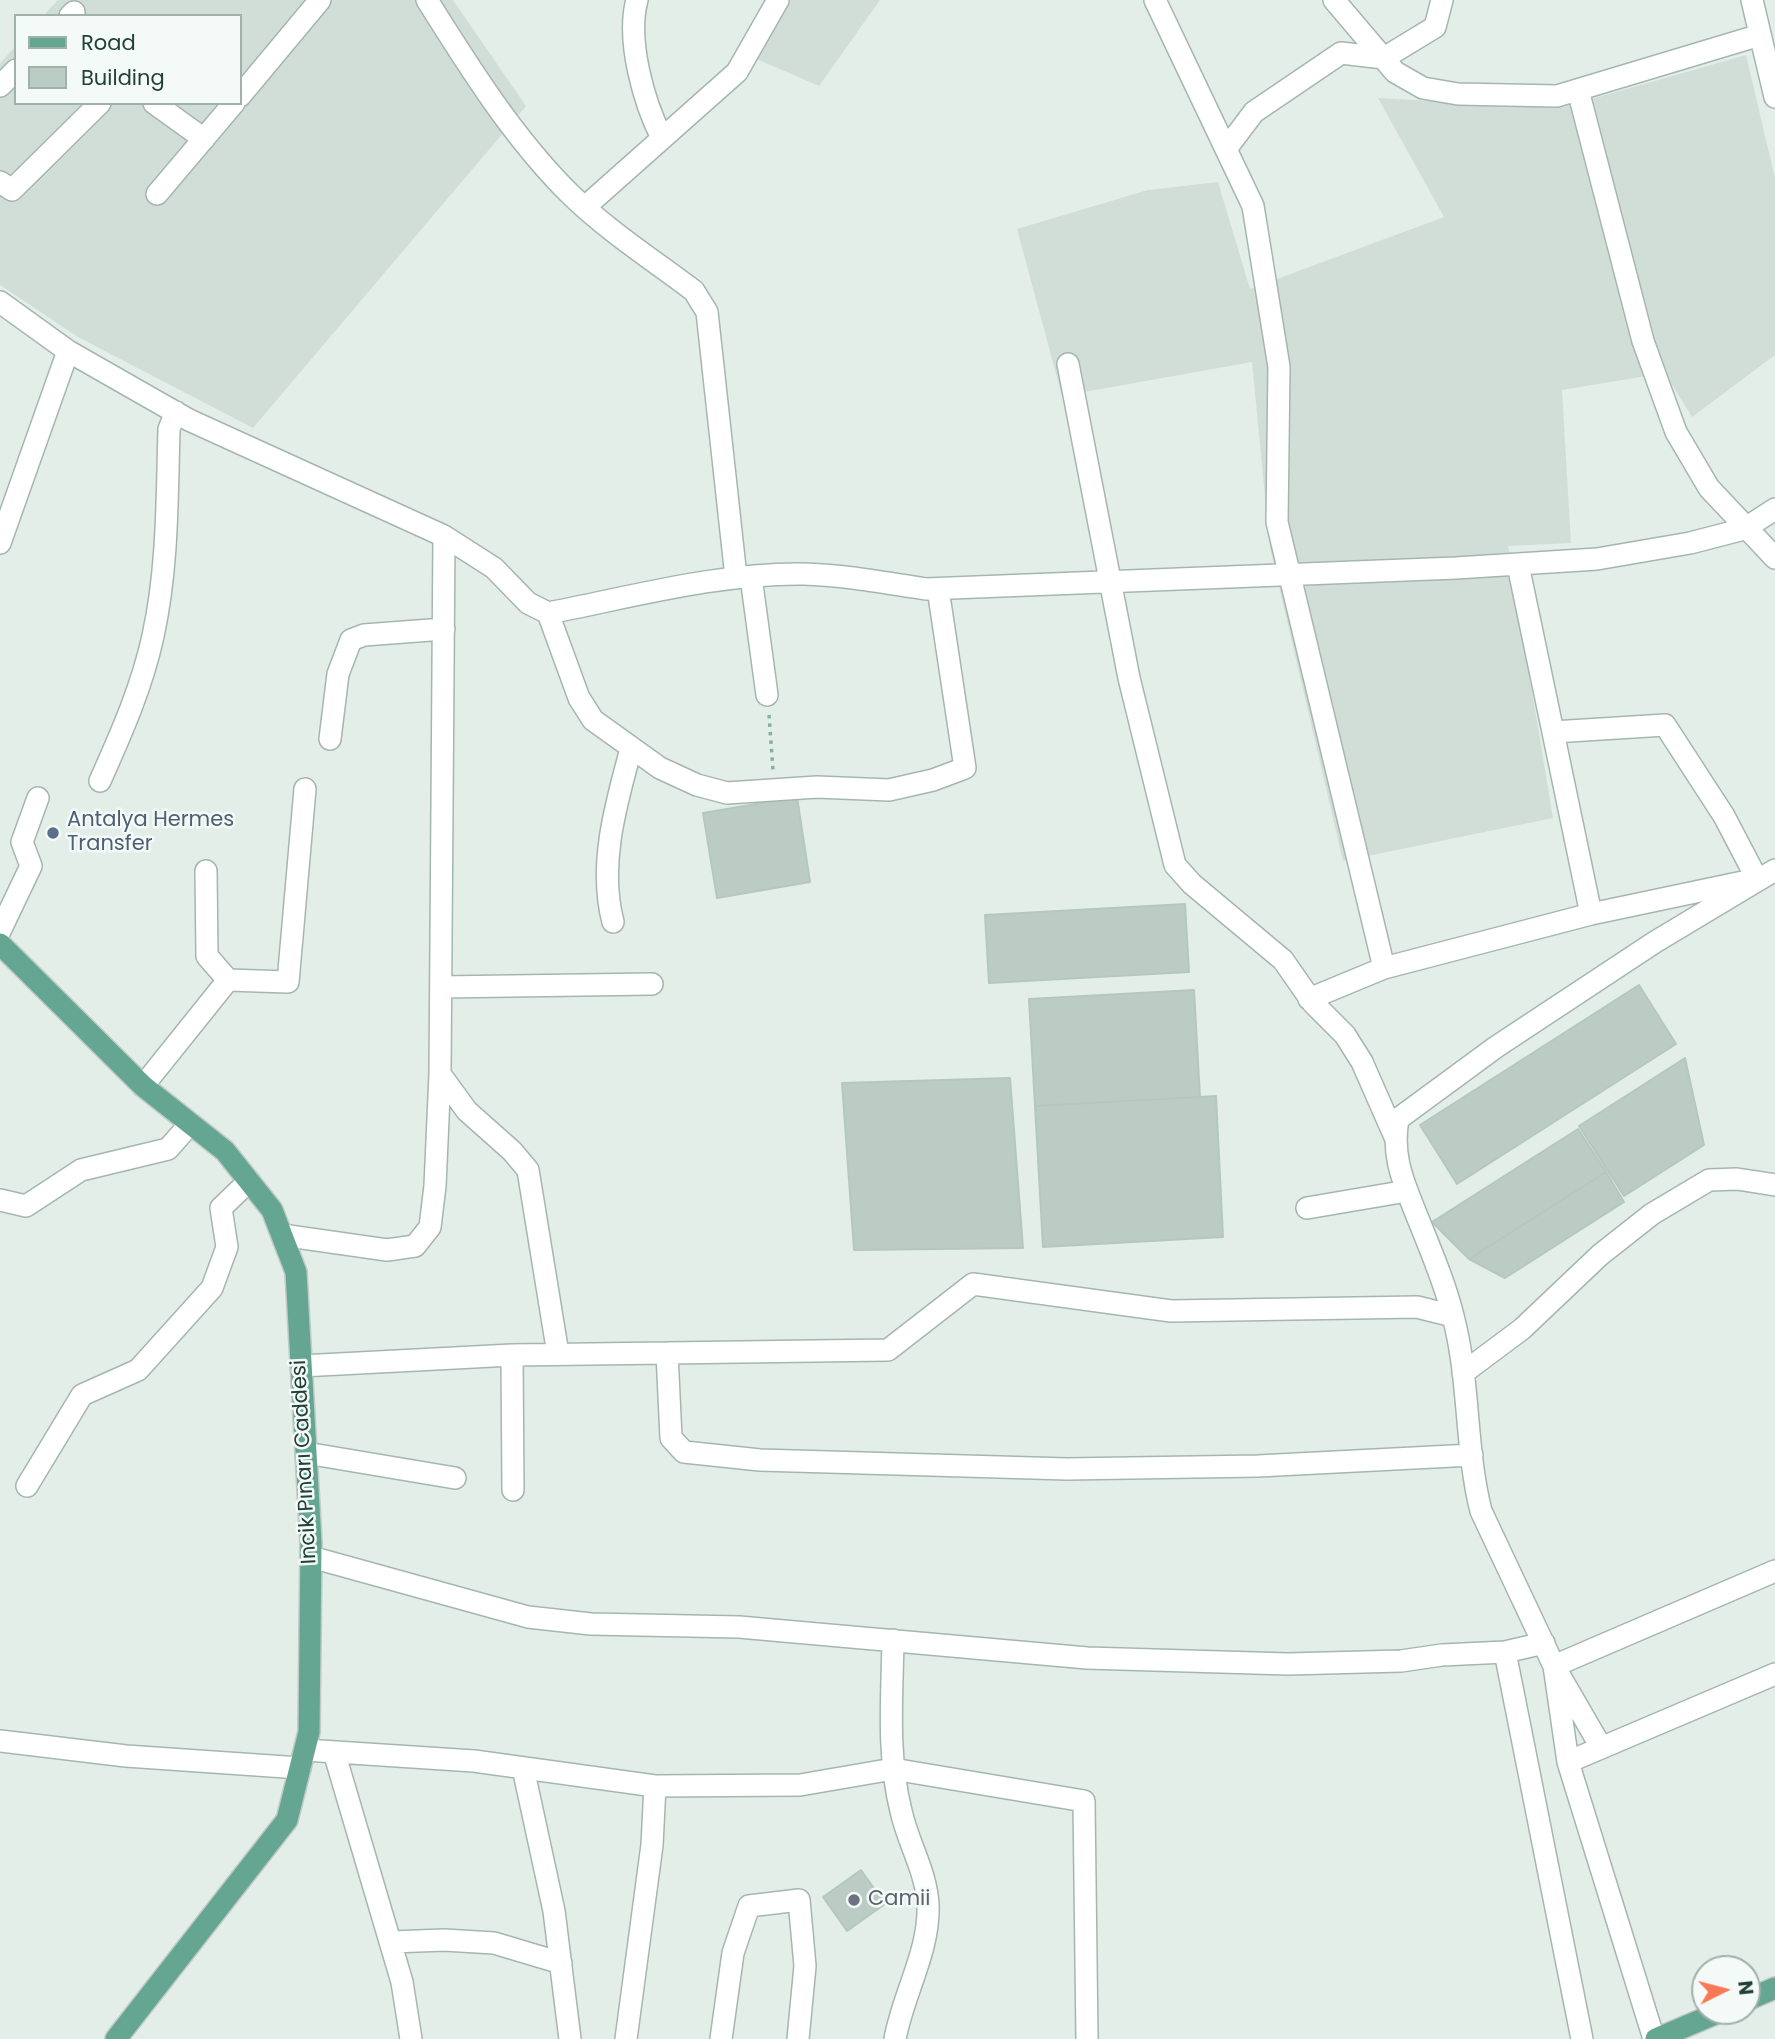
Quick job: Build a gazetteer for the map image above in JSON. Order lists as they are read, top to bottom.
{
  "streets": {
    "main road": ["Incik Pınarı Caddesi"]
  },
  "places": ["Antalya Hermes Transfer", "Camii"],
  "legend": ["Road", "Building"],
  "north": "right"
}
